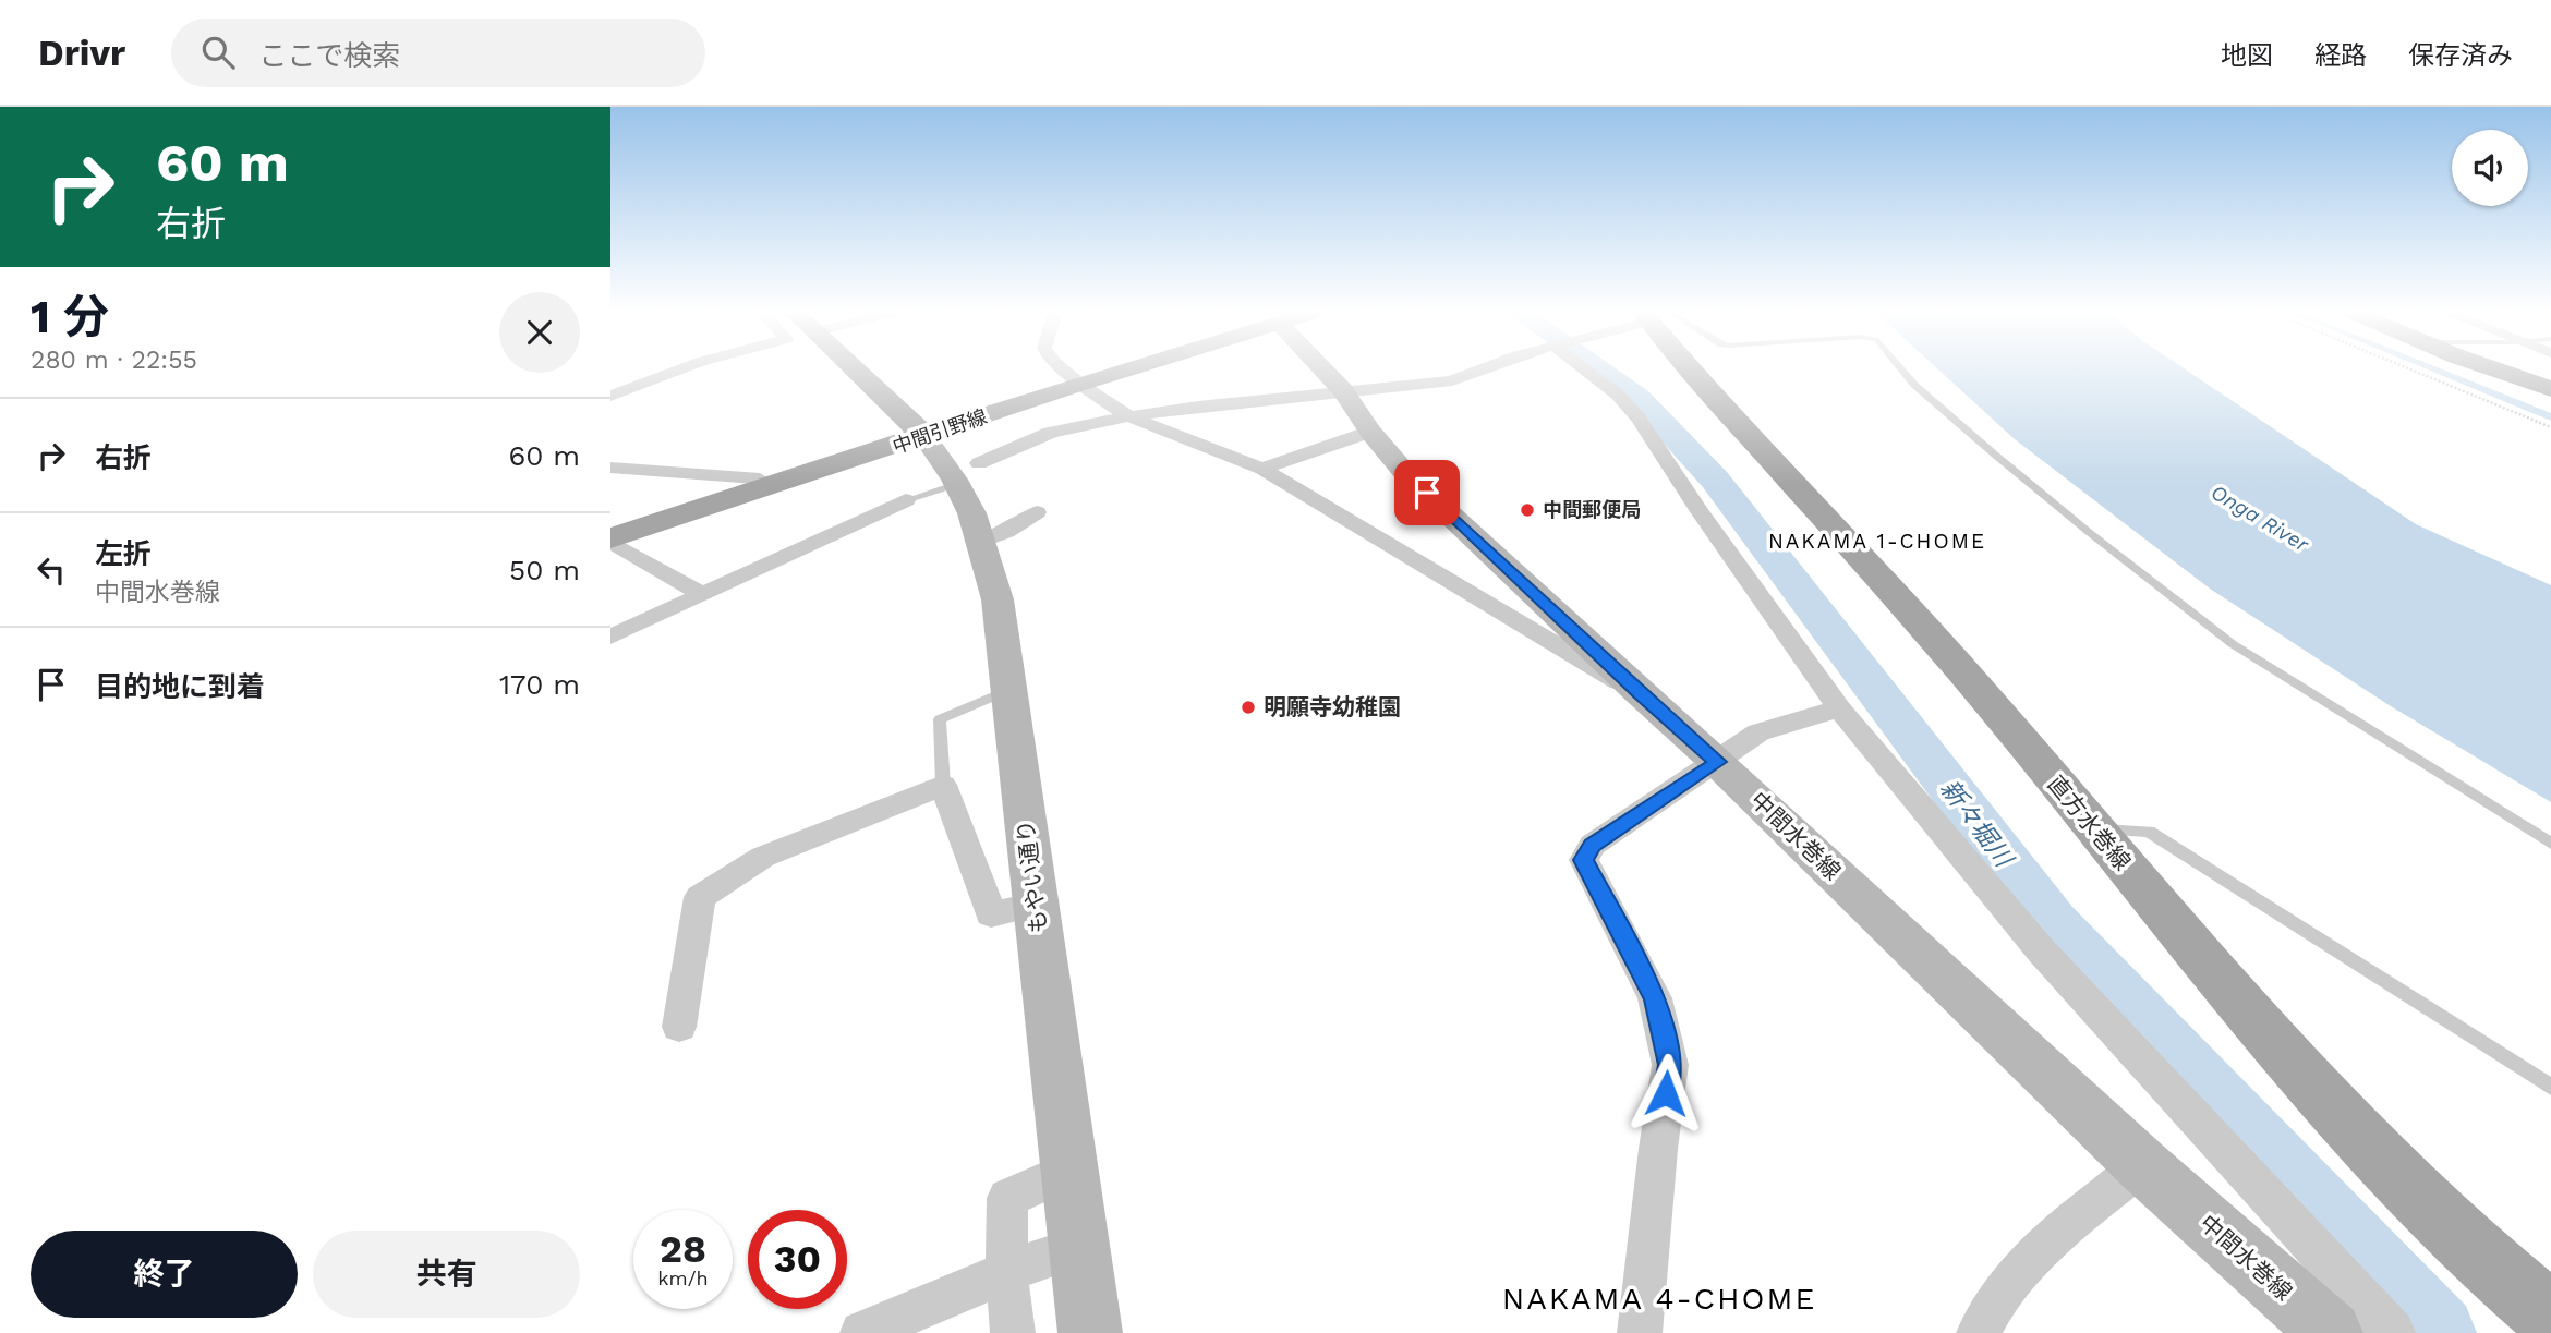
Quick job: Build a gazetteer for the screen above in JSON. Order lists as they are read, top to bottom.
{
  "streets": {
    "main road": [
      "中間引野線",
      "直方水巻線",
      "中間水巻線",
      "もやい通り"
    ]
  },
  "crossings": [
    ["中間引野線", "もやい通り"]
  ],
  "districts": ["NAKAMA 1-CHOME", "NAKAMA 4-CHOME"],
  "water": ["Onga River", "新々堀川"],
  "places": ["中間郵便局", "明願寺幼稚園"],
  "page": {
    "header": "Drivr",
    "search": "ここで検索",
    "nav": ["地図", "経路", "保存済み"],
    "turn": ["60 m", "右折"],
    "heading": ["1 分", "280 m · 22:55"],
    "list": [
      {
        "name": "右折",
        "value": "60 m"
      },
      {
        "name": "左折",
        "note": "中間水巻線",
        "value": "50 m"
      },
      {
        "name": "目的地に到着",
        "value": "170 m"
      }
    ],
    "speed": "28 km/h",
    "limit": "30",
    "buttons": ["終了", "共有"]
  }
}
